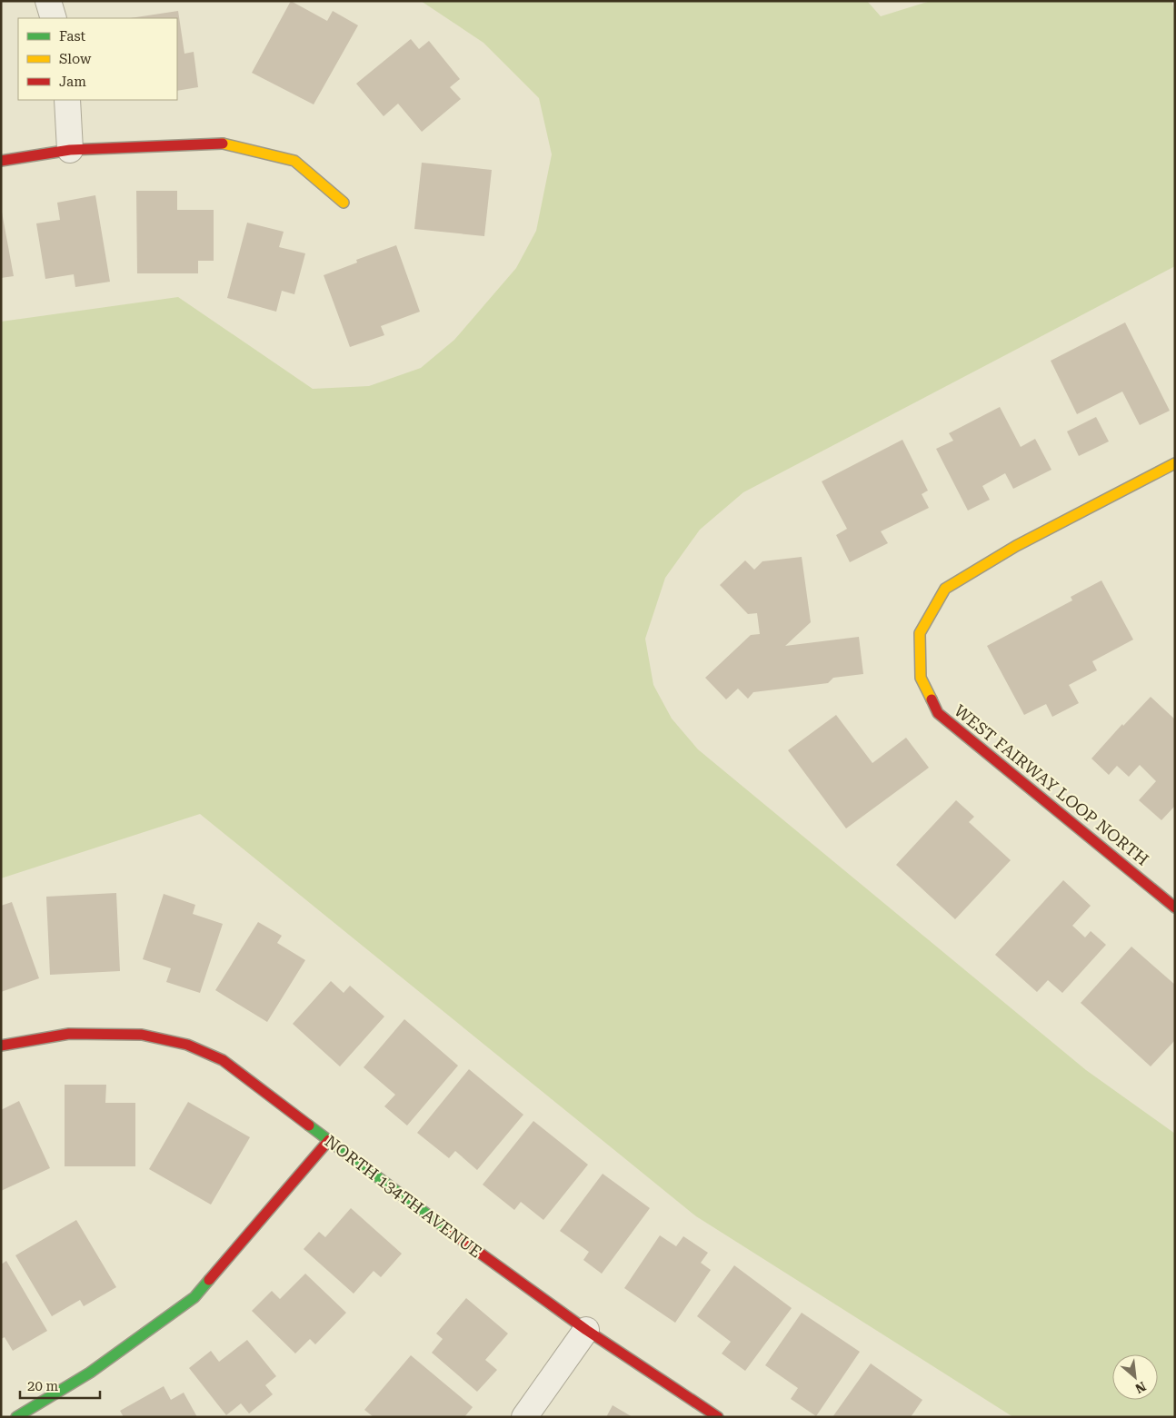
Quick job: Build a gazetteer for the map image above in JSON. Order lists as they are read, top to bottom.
{
  "streets": {
    "street": ["WEST FAIRWAY LOOP NORTH", "NORTH 134TH AVENUE"]
  },
  "legend": ["Fast", "Slow", "Jam"],
  "scale_bar": "20 m",
  "north": "bottom right"
}
